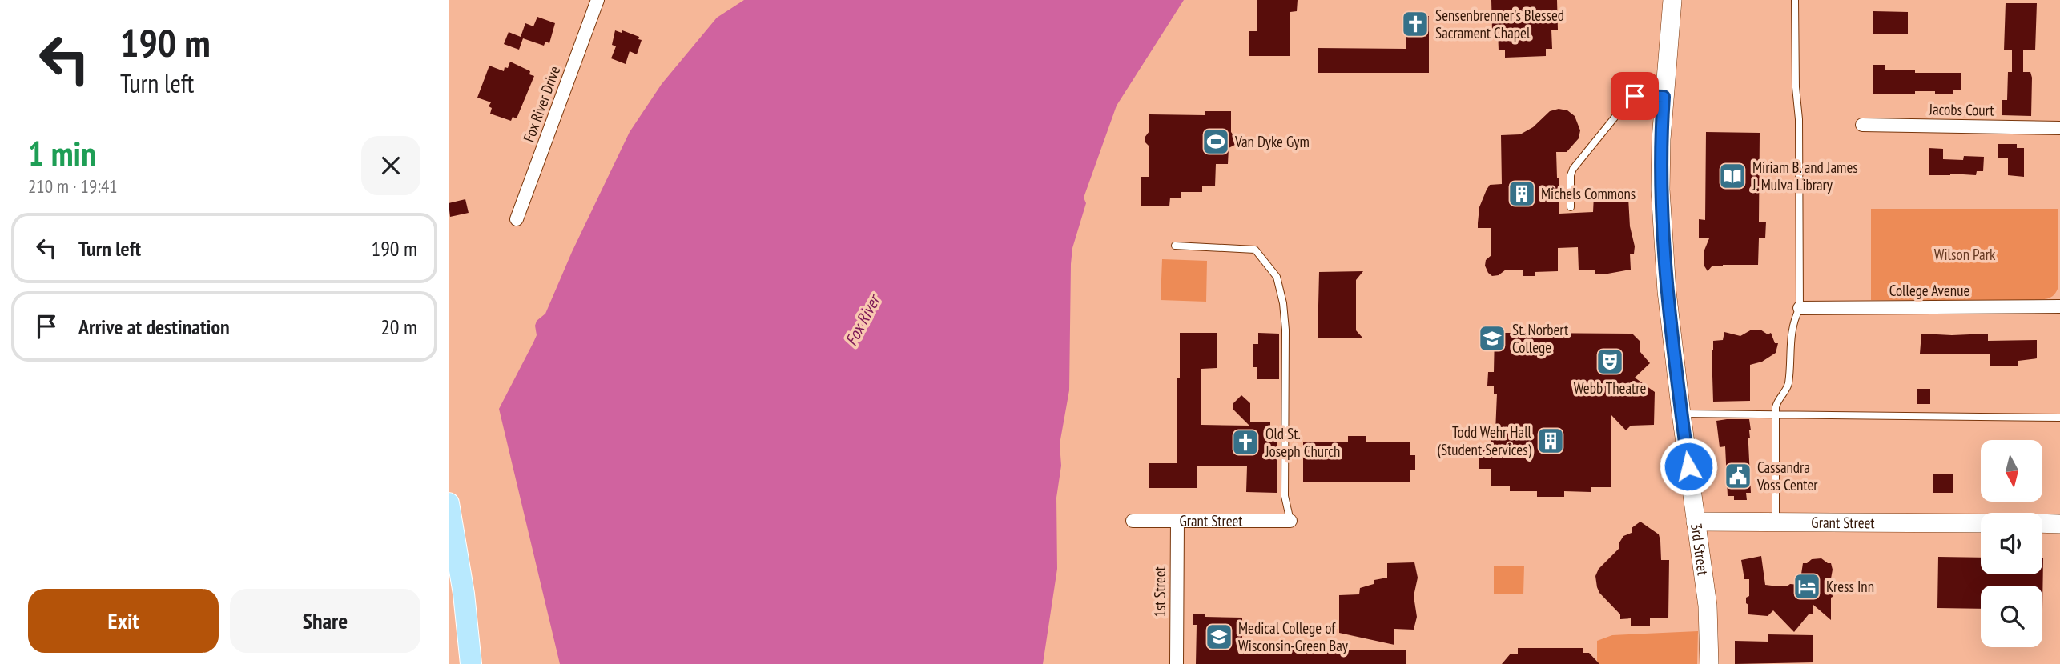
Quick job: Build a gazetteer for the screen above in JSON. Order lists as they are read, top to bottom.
{
  "streets": {
    "main road": ["Grant Street", "3rd Street"],
    "street": [
      "Fox River Drive",
      "Jacobs Court",
      "College Avenue",
      "1st Street"
    ]
  },
  "crossings": [
    ["Grant Street", "3rd Street"],
    ["Grant Street", "1st Street"]
  ],
  "water": ["Fox River"],
  "parks": ["Wilson Park"],
  "places": {
    "church": ["Sensenbrenner's Blessed Sacrament Chapel", "Old St. Joseph Church"],
    "sports": ["Van Dyke Gym"],
    "library": ["Miriam B. and James J. Mulva Library"],
    "building": ["Michels Commons", "Todd Wehr Hall (Student Services)"],
    "school or university": ["St. Norbert College", "Medical College of Wisconsin-Green Bay"],
    "theatre": ["Webb Theatre"],
    "public building": ["Cassandra Voss Center"],
    "hotel": ["Kress Inn"]
  },
  "north": "bottom",
  "page": {
    "turn": ["190 m", "Turn left"],
    "heading": ["1 min", "210 m · 19:41"],
    "list": [
      {
        "name": "Turn left",
        "value": "190 m"
      },
      {
        "name": "Arrive at destination",
        "value": "20 m"
      }
    ],
    "buttons": ["Exit", "Share"]
  }
}
